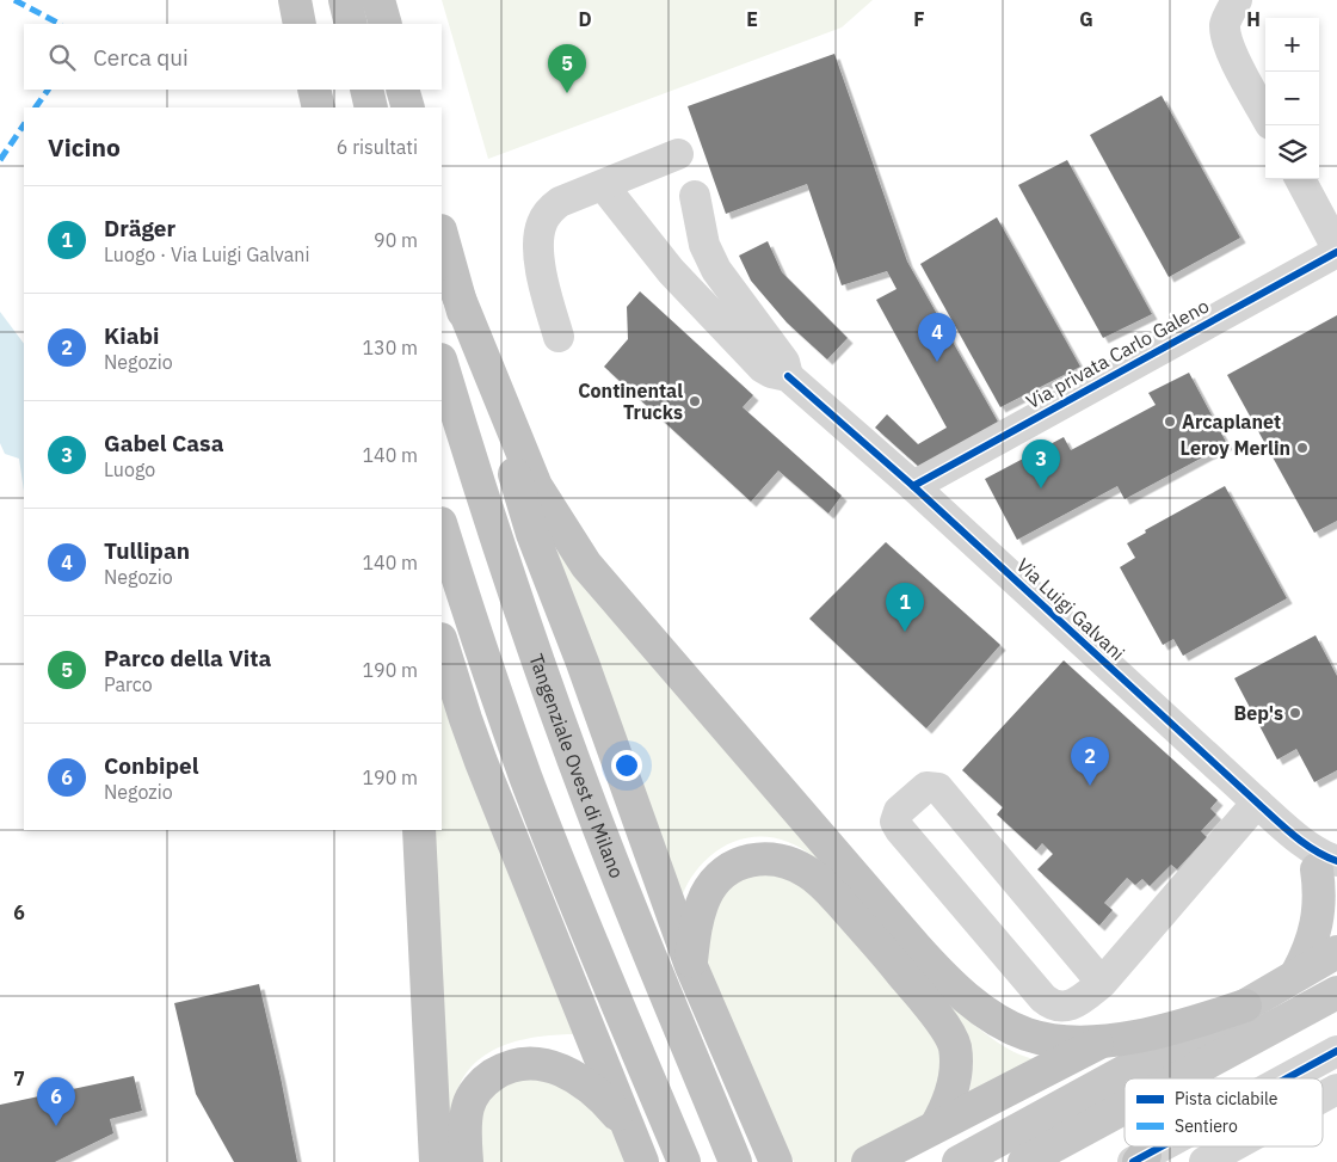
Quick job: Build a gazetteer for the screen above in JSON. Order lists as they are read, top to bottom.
{
  "streets": {
    "highway": ["Tangenziale Ovest di Milano"],
    "street": ["Via privata Carlo Galeno", "Via Luigi Galvani"]
  },
  "crossings": [
    ["Via privata Carlo Galeno", "Via Luigi Galvani"]
  ],
  "places": [
    "Continental Trucks",
    "Arcaplanet",
    "Leroy Merlin",
    "Bep's"
  ],
  "legend": ["Pista ciclabile", "Sentiero"],
  "page": {
    "map_buttons": ["+", "−"],
    "search": "Cerca qui",
    "pins": [
      "5",
      "4",
      "3",
      "1",
      "2",
      "6"
    ],
    "heading": ["Vicino", "6 risultati"],
    "list": [
      {
        "mark": "1",
        "name": "Dräger",
        "note": "Luogo · Via Luigi Galvani",
        "value": "90 m"
      },
      {
        "mark": "2",
        "name": "Kiabi",
        "note": "Negozio",
        "value": "130 m"
      },
      {
        "mark": "3",
        "name": "Gabel Casa",
        "note": "Luogo",
        "value": "140 m"
      },
      {
        "mark": "4",
        "name": "Tullipan",
        "note": "Negozio",
        "value": "140 m"
      },
      {
        "mark": "5",
        "name": "Parco della Vita",
        "note": "Parco",
        "value": "190 m"
      },
      {
        "mark": "6",
        "name": "Conbipel",
        "note": "Negozio",
        "value": "190 m"
      }
    ]
  },
  "grid": {
    "columns": [
      "D",
      "E",
      "F",
      "G",
      "H"
    ],
    "rows": ["6", "7"]
  }
}
